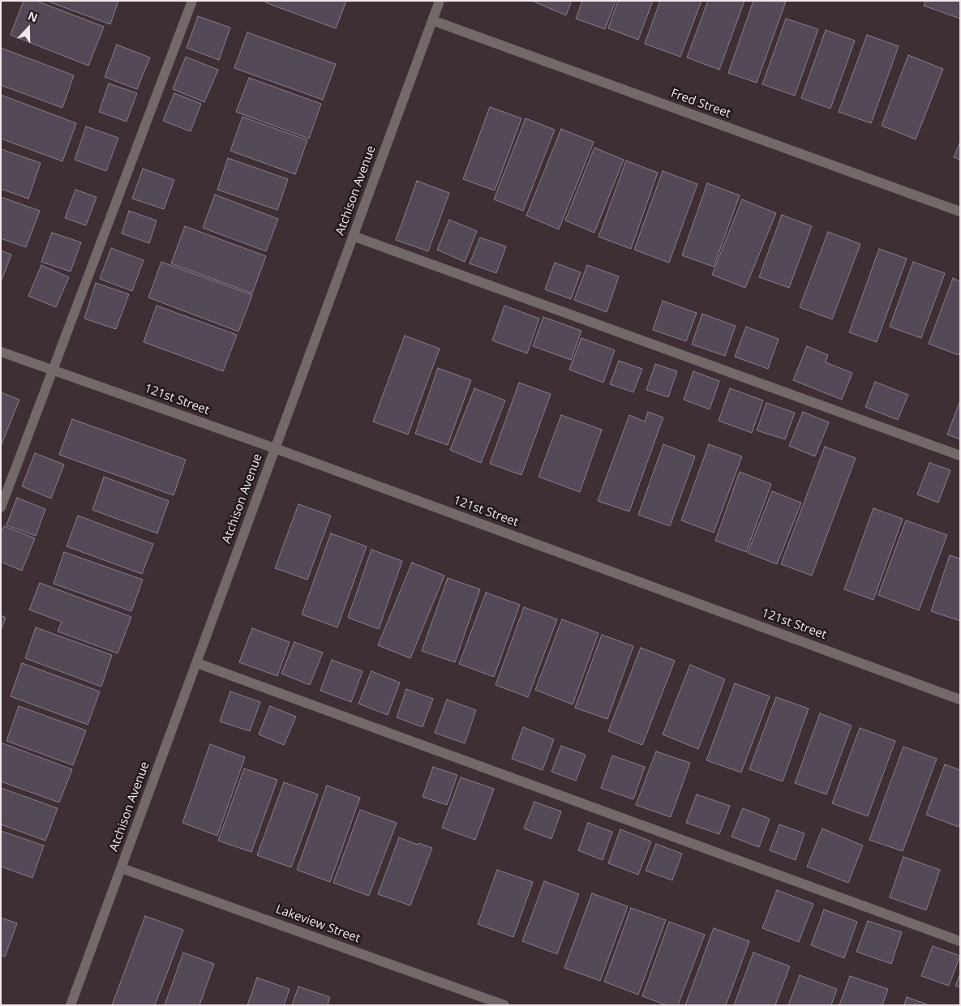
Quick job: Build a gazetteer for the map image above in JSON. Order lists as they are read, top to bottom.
{
  "streets": {
    "street": [
      "Fred Street",
      "Atchison Avenue",
      "121st Street",
      "Lakeview Street"
    ]
  },
  "crossings": [
    ["Fred Street", "Atchison Avenue"],
    ["Atchison Avenue", "121st Street"],
    ["Atchison Avenue", "Lakeview Street"]
  ],
  "north": "top"
}
